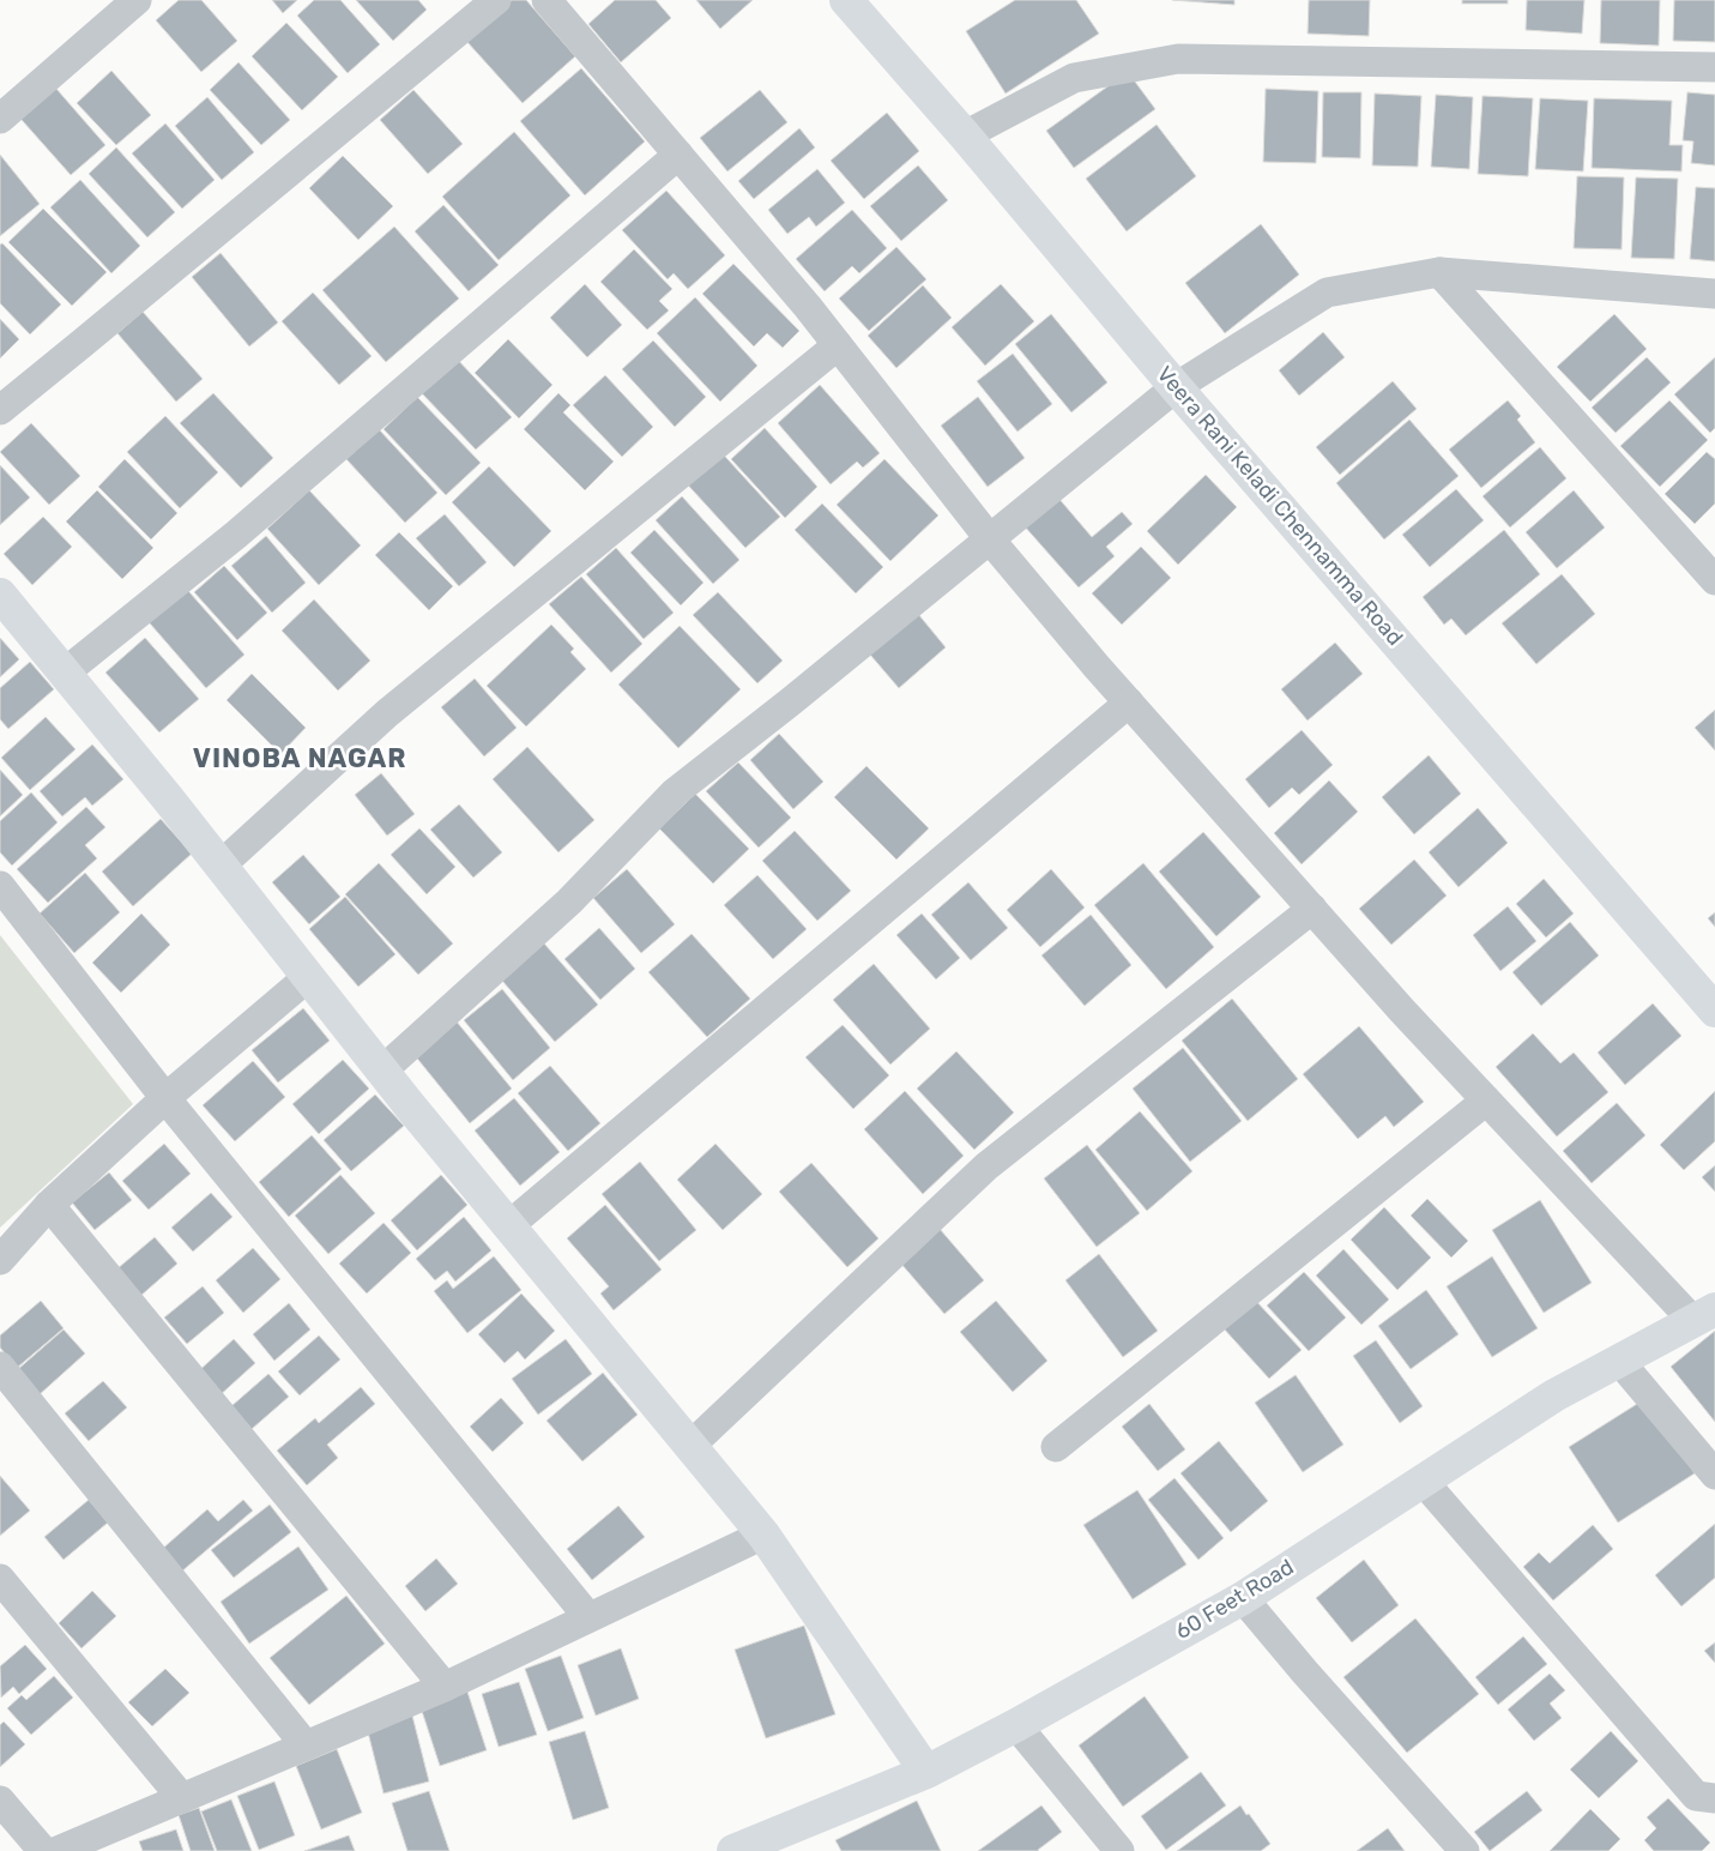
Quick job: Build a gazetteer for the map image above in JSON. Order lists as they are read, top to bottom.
{
  "streets": {
    "street": ["Veera Rani Keladi Chennamma Road", "60 Feet Road"]
  },
  "districts": ["VINOBA NAGAR"]
}
